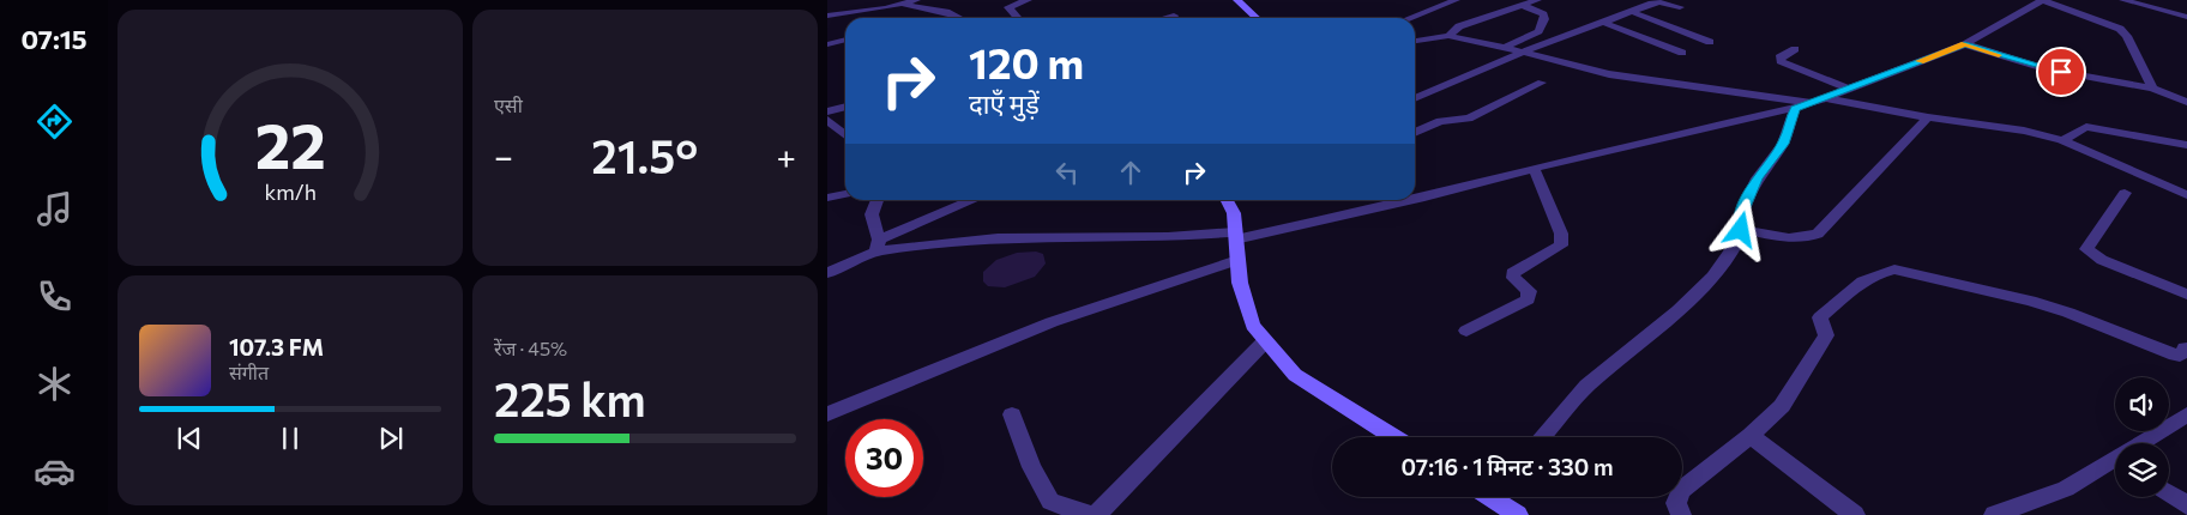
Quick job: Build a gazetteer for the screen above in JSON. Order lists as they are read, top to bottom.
{
  "page": {
    "tabs": "07:15",
    "tile": [
      "एसी",
      ["रेंज · 45%", "225 km"]
    ],
    "turn": ["120 m", "दाएँ मुड़ें"],
    "heat": ["−", "21.5°", "+"],
    "song": ["107.3 FM", "संगीत"],
    "limit": "30",
    "trip": "07:16 · 1 मिनट · 330 m",
    "gauge": ["22", "km/h"]
  }
}
